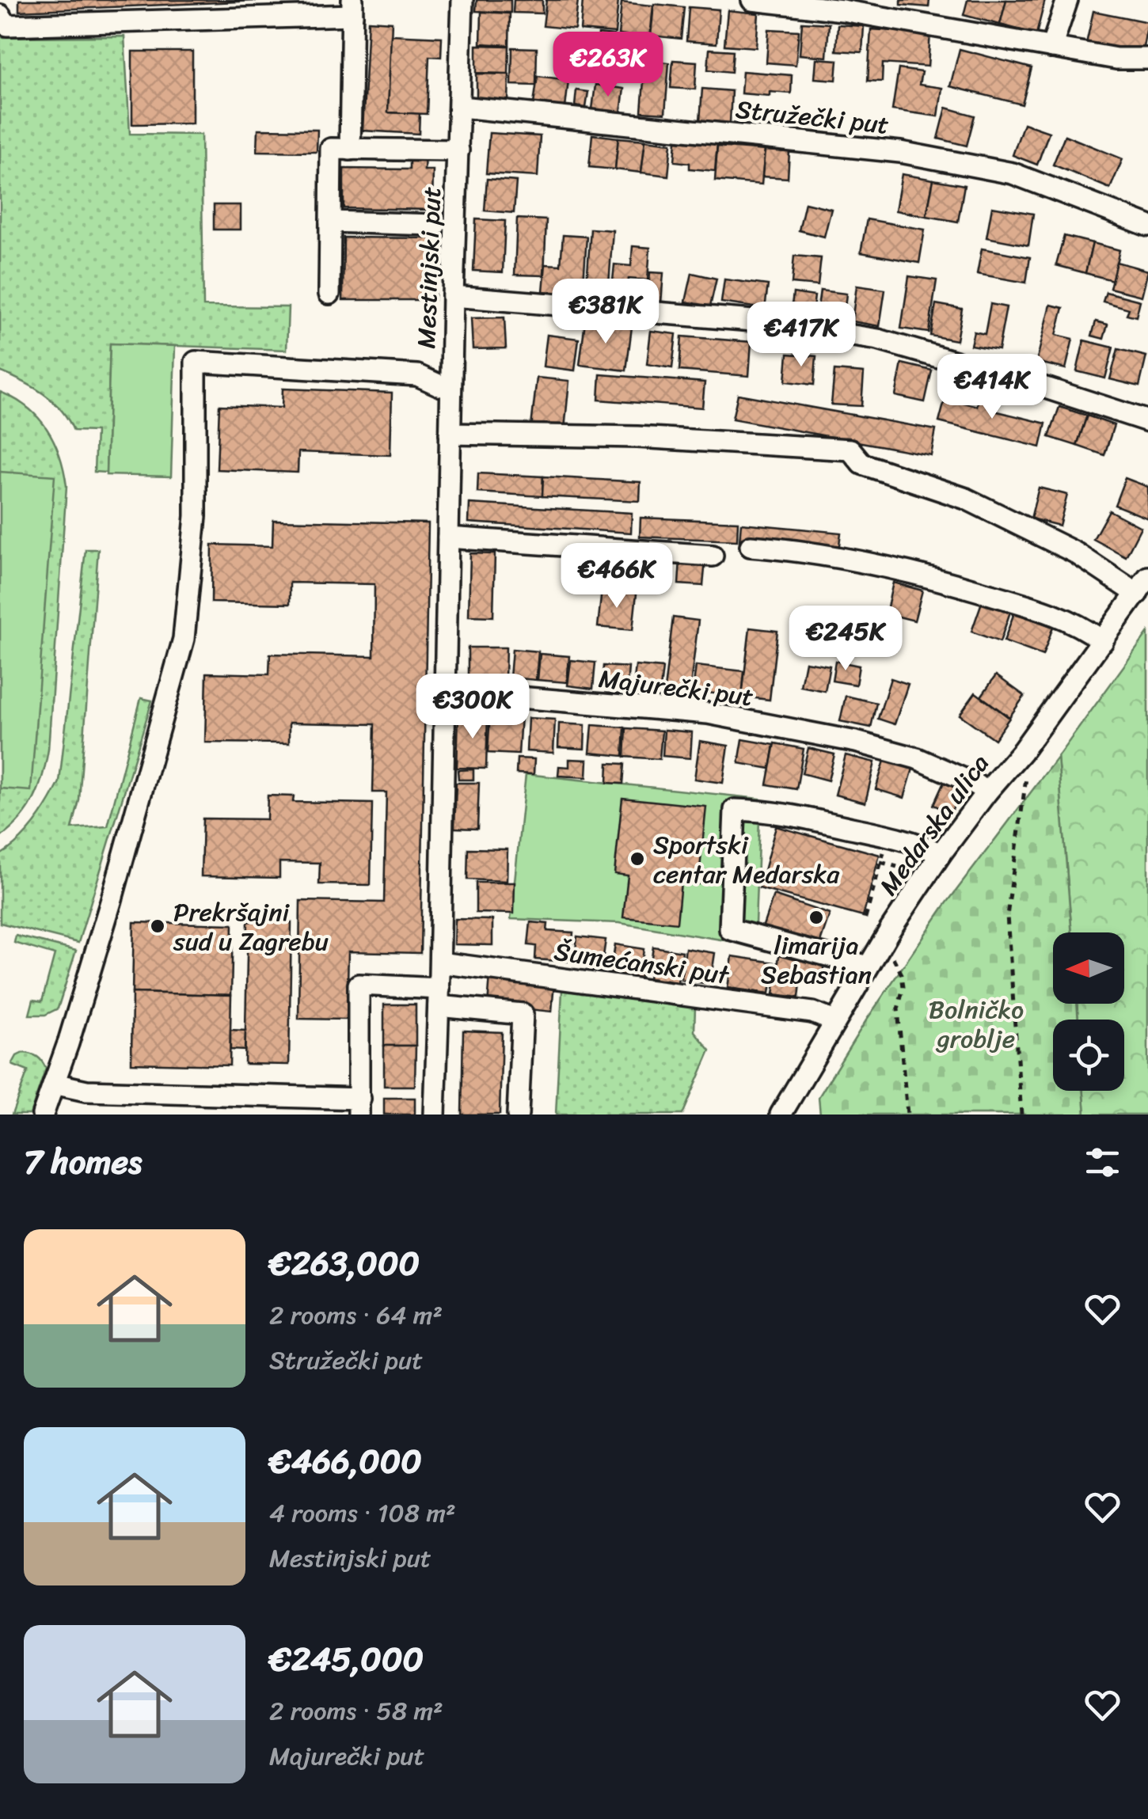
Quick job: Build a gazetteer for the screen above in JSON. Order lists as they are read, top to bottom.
{
  "streets": {
    "street": [
      "Stružečki put",
      "Mestinjski put",
      "Majurečki put",
      "Medarska ulica",
      "Šumećanski put"
    ]
  },
  "crossings": [
    ["Stružečki put", "Mestinjski put"],
    ["Mestinjski put", "Majurečki put"],
    ["Mestinjski put", "Šumećanski put"],
    ["Majurečki put", "Medarska ulica"],
    ["Medarska ulica", "Šumećanski put"]
  ],
  "parks": ["Bolničko groblje"],
  "places": ["Sportski centar Medarska", "limarija Sebastian", "Prekršajni sud u Zagrebu"],
  "north": "left",
  "page": {
    "price": [
      "€263K",
      "€381K",
      "€417K",
      "€414K",
      "€466K",
      "€245K",
      "€300K"
    ],
    "heading": "7 homes",
    "list": [
      {
        "name": "€263,000",
        "note": "2 rooms · 64 m² · Stružečki put"
      },
      {
        "name": "€466,000",
        "note": "4 rooms · 108 m² · Mestinjski put"
      },
      {
        "name": "€245,000",
        "note": "2 rooms · 58 m² · Majurečki put"
      }
    ]
  }
}
